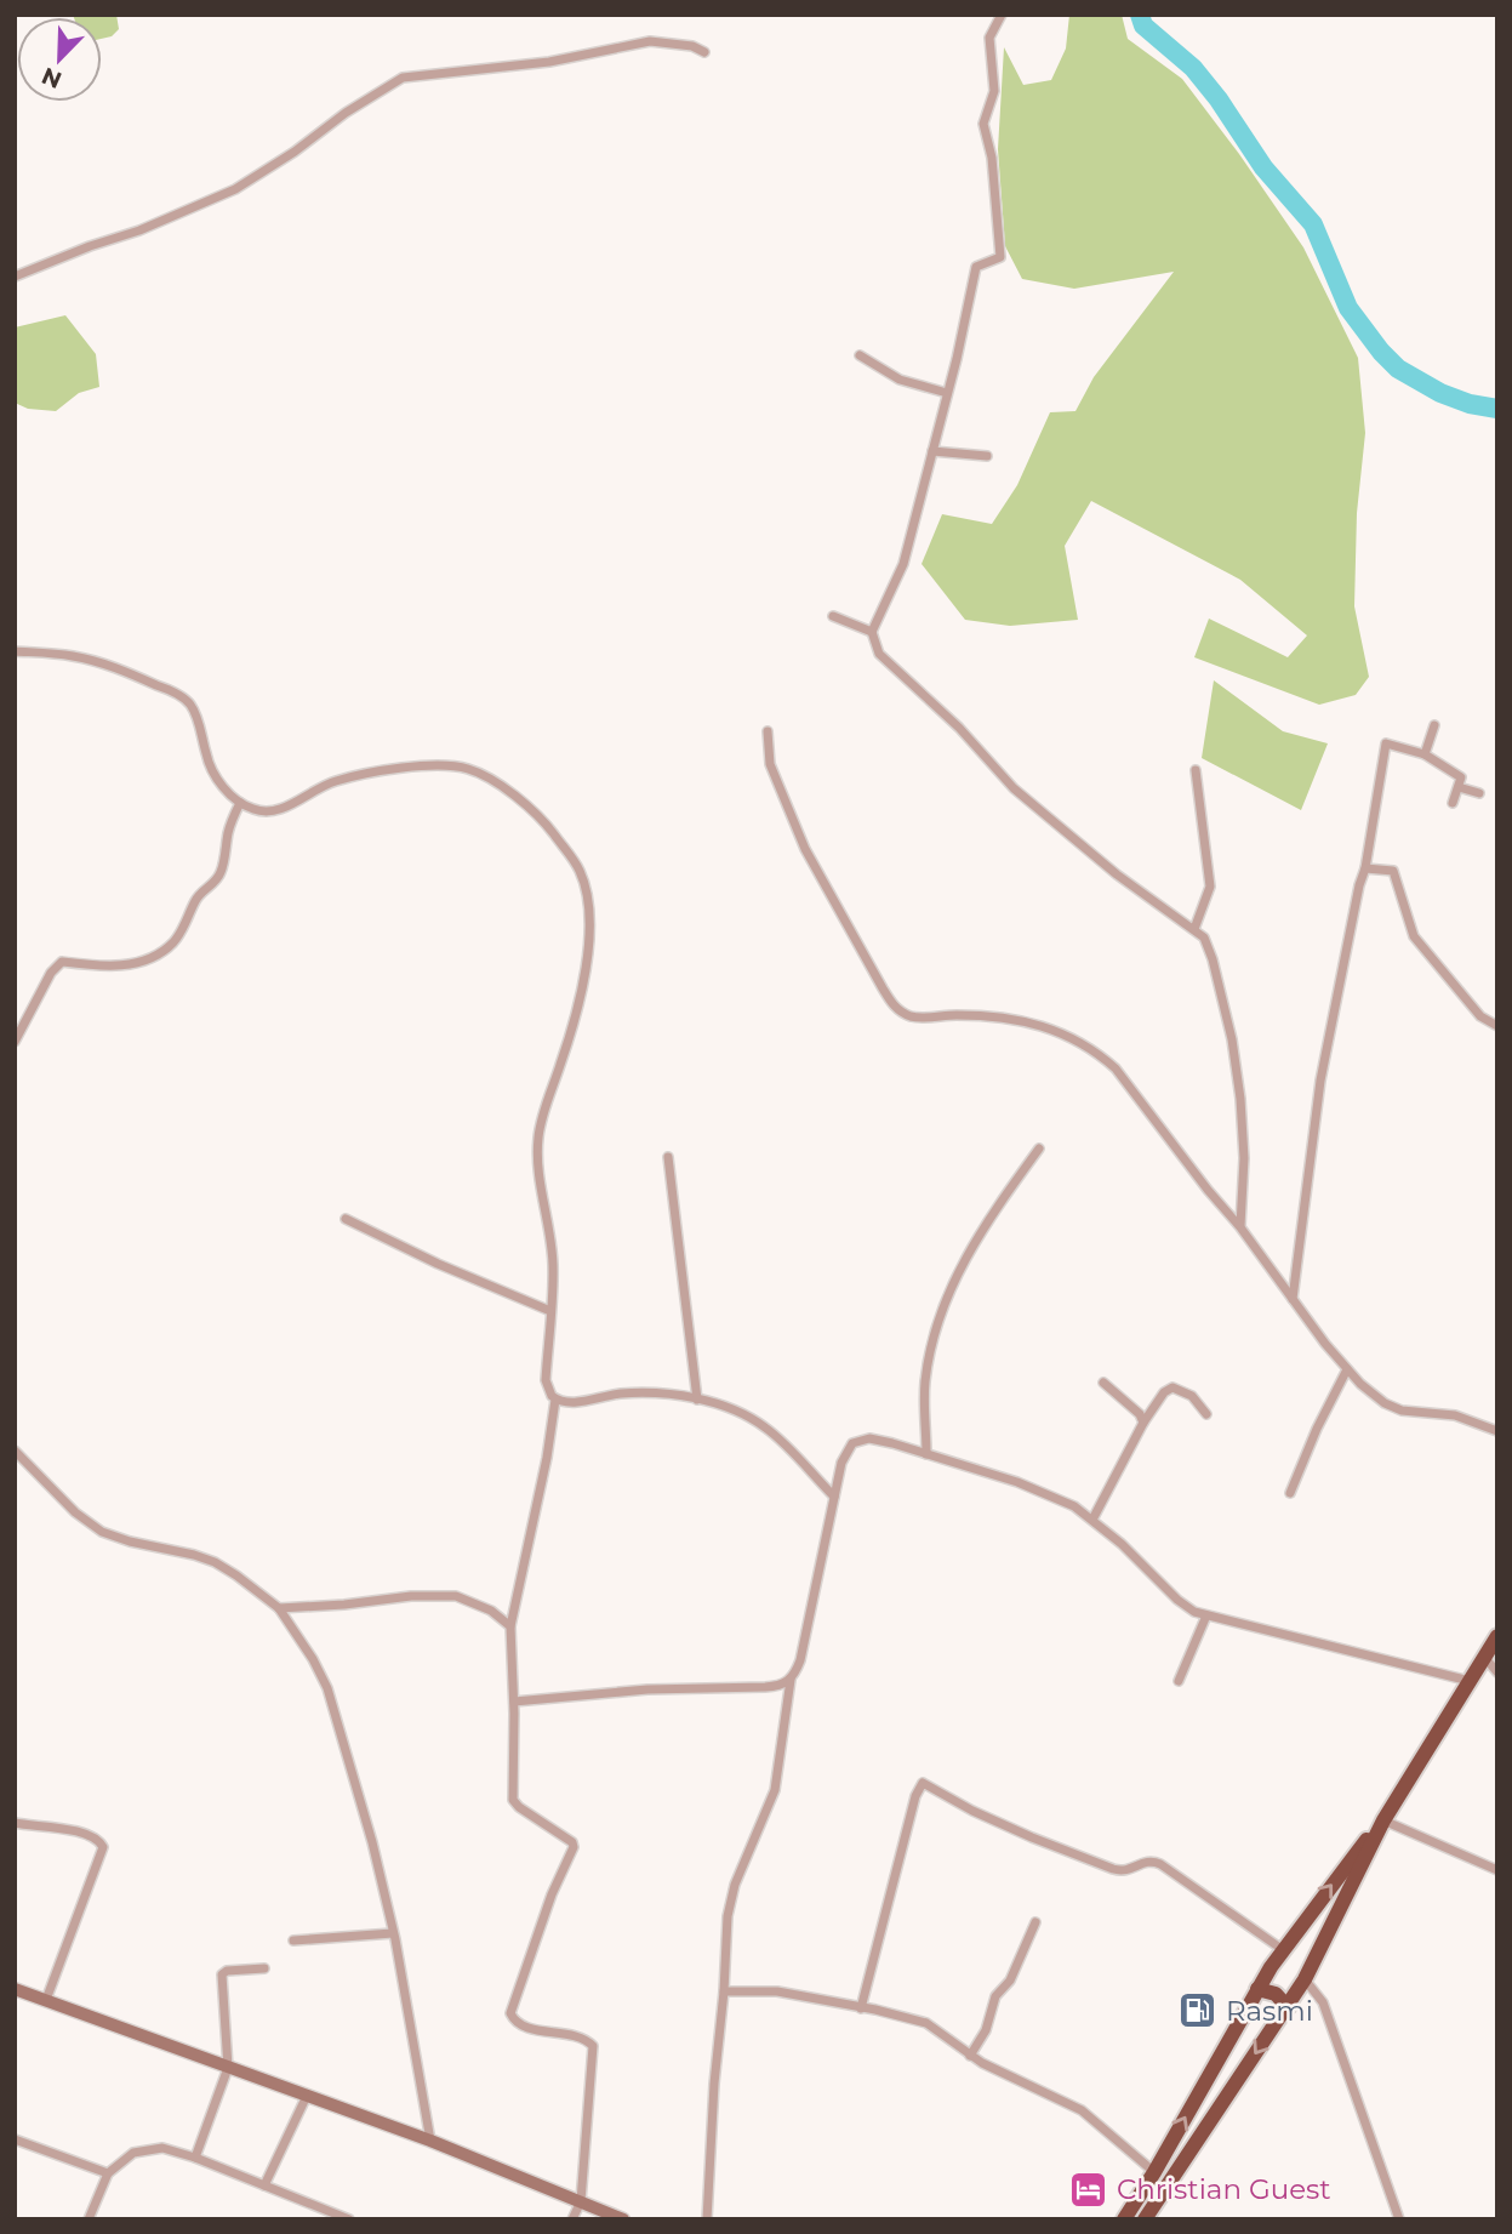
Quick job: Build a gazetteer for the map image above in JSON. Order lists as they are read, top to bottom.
{
  "places": {
    "fuel station": ["Rasmi"],
    "hotel": ["Christian Guest"]
  },
  "north": "bottom left"
}
